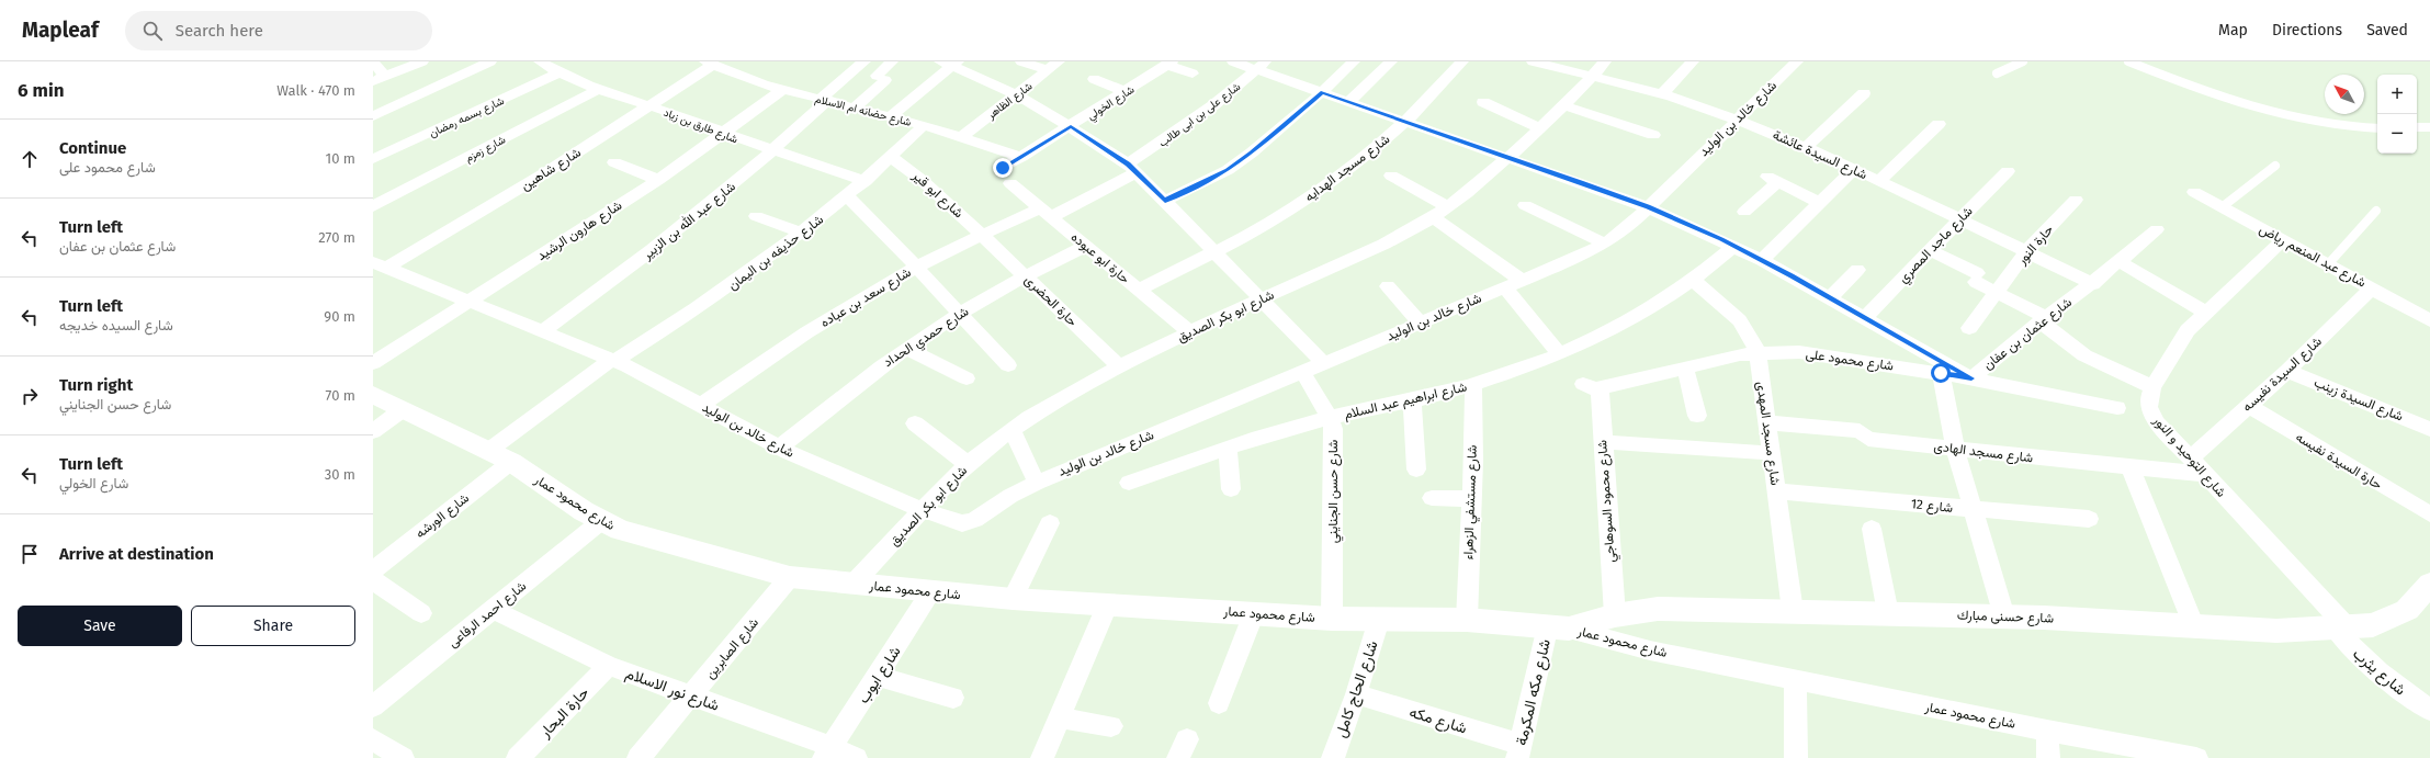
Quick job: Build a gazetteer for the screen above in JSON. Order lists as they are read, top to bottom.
{
  "streets": {
    "street": [
      "شارع الظاهر",
      "شارع الخولي",
      "شارع حضانه ام الاسلام",
      "شارع على بن ابى طالب",
      "شارع بسمه رمضان",
      "شارع خالد بن الوليد",
      "شارع طارق بن زياد",
      "شارع زمزم",
      "شارع السيدة عائشة",
      "شارع مسجد الهدايه",
      "شارع شاهين",
      "شارع ابو قير",
      "شارع عبد الله بن الزبير",
      "شارع هارون الرشيد",
      "شارع ماجد المصري",
      "حارة النور",
      "شارع حذيفه بن اليمان",
      "شارع عبد المنعم رياض",
      "حارة ابو عبوده",
      "شارع سعد بن عباده",
      "حارة الحضرى",
      "شارع ابو بكر الصديق",
      "شارع عثمان بن عفان",
      "شارع حمدي الحداد",
      "شارع محمود على",
      "شارع السيدة نفيسه",
      "شارع السيدة زينب",
      "شارع ابراهيم عبد السلام",
      "شارع مسجد المهدى",
      "شارع مسجد الهادى",
      "شارع التوحيد و النور",
      "حارة السيدة نفيسه",
      "شارع حسن الجنايني",
      "شارع محمود السوهاجي",
      "شارع محمود عمار",
      "شارع مستشفي الزهراء",
      "شارع 12",
      "شارع الورشه",
      "شارع احمد الرفاعى",
      "شارع حسنى مبارك",
      "شارع الصابرين",
      "شارع يثرب",
      "شارع ايوب",
      "شارع نور الاسلام",
      "شارع الحاج كامل",
      "شارع مكه المكرمة",
      "حارة البحار",
      "شارع مكه"
    ]
  },
  "crossings": [
    ["شارع الظاهر", "شارع حضانه ام الاسلام"],
    ["شارع الخولي", "شارع حضانه ام الاسلام"],
    ["شارع حضانه ام الاسلام", "شارع شاهين"],
    ["شارع حضانه ام الاسلام", "شارع عبد الله بن الزبير"],
    ["شارع حضانه ام الاسلام", "شارع هارون الرشيد"],
    ["شارع حضانه ام الاسلام", "شارع حذيفه بن اليمان"],
    ["شارع على بن ابى طالب", "حارة ابو عبوده"],
    ["شارع على بن ابى طالب", "شارع سعد بن عباده"],
    ["شارع على بن ابى طالب", "شارع عثمان بن عفان"],
    ["شارع بسمه رمضان", "شارع طارق بن زياد"],
    ["شارع خالد بن الوليد", "شارع السيدة عائشة"],
    ["شارع خالد بن الوليد", "شارع شاهين"],
    ["شارع خالد بن الوليد", "شارع عبد الله بن الزبير"],
    ["شارع خالد بن الوليد", "شارع هارون الرشيد"],
    ["شارع خالد بن الوليد", "شارع حذيفه بن اليمان"],
    ["شارع خالد بن الوليد", "شارع سعد بن عباده"],
    ["شارع خالد بن الوليد", "شارع ابو بكر الصديق"],
    ["شارع خالد بن الوليد", "شارع عثمان بن عفان"],
    ["شارع خالد بن الوليد", "شارع حمدي الحداد"],
    ["شارع خالد بن الوليد", "شارع حسن الجنايني"],
    ["شارع طارق بن زياد", "شارع زمزم"],
    ["شارع طارق بن زياد", "شارع شاهين"],
    ["شارع طارق بن زياد", "شارع عبد الله بن الزبير"],
    ["شارع طارق بن زياد", "شارع هارون الرشيد"],
    ["شارع طارق بن زياد", "شارع حذيفه بن اليمان"],
    ["شارع السيدة عائشة", "شارع ماجد المصري"],
    ["شارع السيدة عائشة", "حارة النور"],
    ["شارع السيدة عائشة", "شارع ابو بكر الصديق"],
    ["شارع السيدة عائشة", "شارع عثمان بن عفان"],
    ["شارع مسجد الهدايه", "حارة ابو عبوده"],
    ["شارع مسجد الهدايه", "شارع عثمان بن عفان"],
    ["شارع ابو قير", "شارع حذيفه بن اليمان"],
    ["شارع ابو قير", "شارع سعد بن عباده"],
    ["شارع ابو قير", "حارة الحضرى"],
    ["شارع ماجد المصري", "شارع عثمان بن عفان"],
    ["شارع حذيفه بن اليمان", "شارع محمود عمار"],
    ["شارع عبد المنعم رياض", "شارع السيدة نفيسه"],
    ["شارع عبد المنعم رياض", "شارع التوحيد و النور"],
    ["حارة ابو عبوده", "شارع سعد بن عباده"],
    ["حارة ابو عبوده", "شارع ابو بكر الصديق"],
    ["حارة ابو عبوده", "شارع حمدي الحداد"],
    ["شارع سعد بن عباده", "حارة الحضرى"],
    ["حارة الحضرى", "شارع ابو بكر الصديق"],
    ["حارة الحضرى", "شارع حمدي الحداد"],
    ["شارع ابو بكر الصديق", "شارع عثمان بن عفان"],
    ["شارع ابو بكر الصديق", "شارع محمود عمار"],
    ["شارع عثمان بن عفان", "شارع محمود على"],
    ["شارع عثمان بن عفان", "شارع ابراهيم عبد السلام"],
    ["شارع محمود على", "شارع مسجد المهدى"],
    ["شارع محمود على", "شارع محمود السوهاجي"],
    ["شارع السيدة نفيسه", "شارع السيدة زينب"],
    ["شارع السيدة نفيسه", "شارع التوحيد و النور"],
    ["شارع السيدة نفيسه", "حارة السيدة نفيسه"],
    ["شارع ابراهيم عبد السلام", "شارع مسجد المهدى"],
    ["شارع ابراهيم عبد السلام", "شارع حسن الجنايني"],
    ["شارع ابراهيم عبد السلام", "شارع مستشفي الزهراء"],
    ["شارع مسجد المهدى", "شارع مسجد الهادى"],
    ["شارع مسجد المهدى", "شارع 12"],
    ["شارع مسجد المهدى", "شارع حسنى مبارك"],
    ["شارع مسجد الهادى", "شارع التوحيد و النور"],
    ["شارع التوحيد و النور", "شارع حسنى مبارك"],
    ["شارع التوحيد و النور", "شارع يثرب"],
    ["شارع حسن الجنايني", "شارع محمود عمار"],
    ["شارع محمود السوهاجي", "شارع حسنى مبارك"],
    ["شارع محمود عمار", "شارع مستشفي الزهراء"],
    ["شارع محمود عمار", "شارع الورشه"],
    ["شارع محمود عمار", "شارع احمد الرفاعى"],
    ["شارع محمود عمار", "شارع حسنى مبارك"],
    ["شارع محمود عمار", "شارع الصابرين"],
    ["شارع محمود عمار", "شارع ايوب"],
    ["شارع محمود عمار", "شارع الحاج كامل"],
    ["شارع محمود عمار", "شارع مكه المكرمة"],
    ["شارع احمد الرفاعى", "شارع نور الاسلام"],
    ["شارع حسنى مبارك", "شارع يثرب"],
    ["شارع حسنى مبارك", "شارع مكه المكرمة"],
    ["شارع الصابرين", "شارع نور الاسلام"],
    ["شارع ايوب", "شارع نور الاسلام"],
    ["شارع نور الاسلام", "حارة البحار"],
    ["شارع الحاج كامل", "شارع مكه"],
    ["شارع مكه المكرمة", "شارع مكه"]
  ],
  "north": "top left",
  "page": {
    "header": "Mapleaf",
    "search": "Search here",
    "nav": ["Map", "Directions", "Saved"],
    "heading": ["6 min", "Walk · 470 m"],
    "map_buttons": ["+", "−"],
    "list": [
      ["Continue", "شارع محمود على", "10 m"],
      ["Turn left", "شارع عثمان بن عفان", "270 m"],
      ["Turn left", "شارع السيده خديجه", "90 m"],
      ["Turn right", "شارع حسن الجنايني", "70 m"],
      ["Turn left", "شارع الخولي", "30 m"],
      "Arrive at destination"
    ],
    "buttons": ["Save", "Share"]
  }
}
